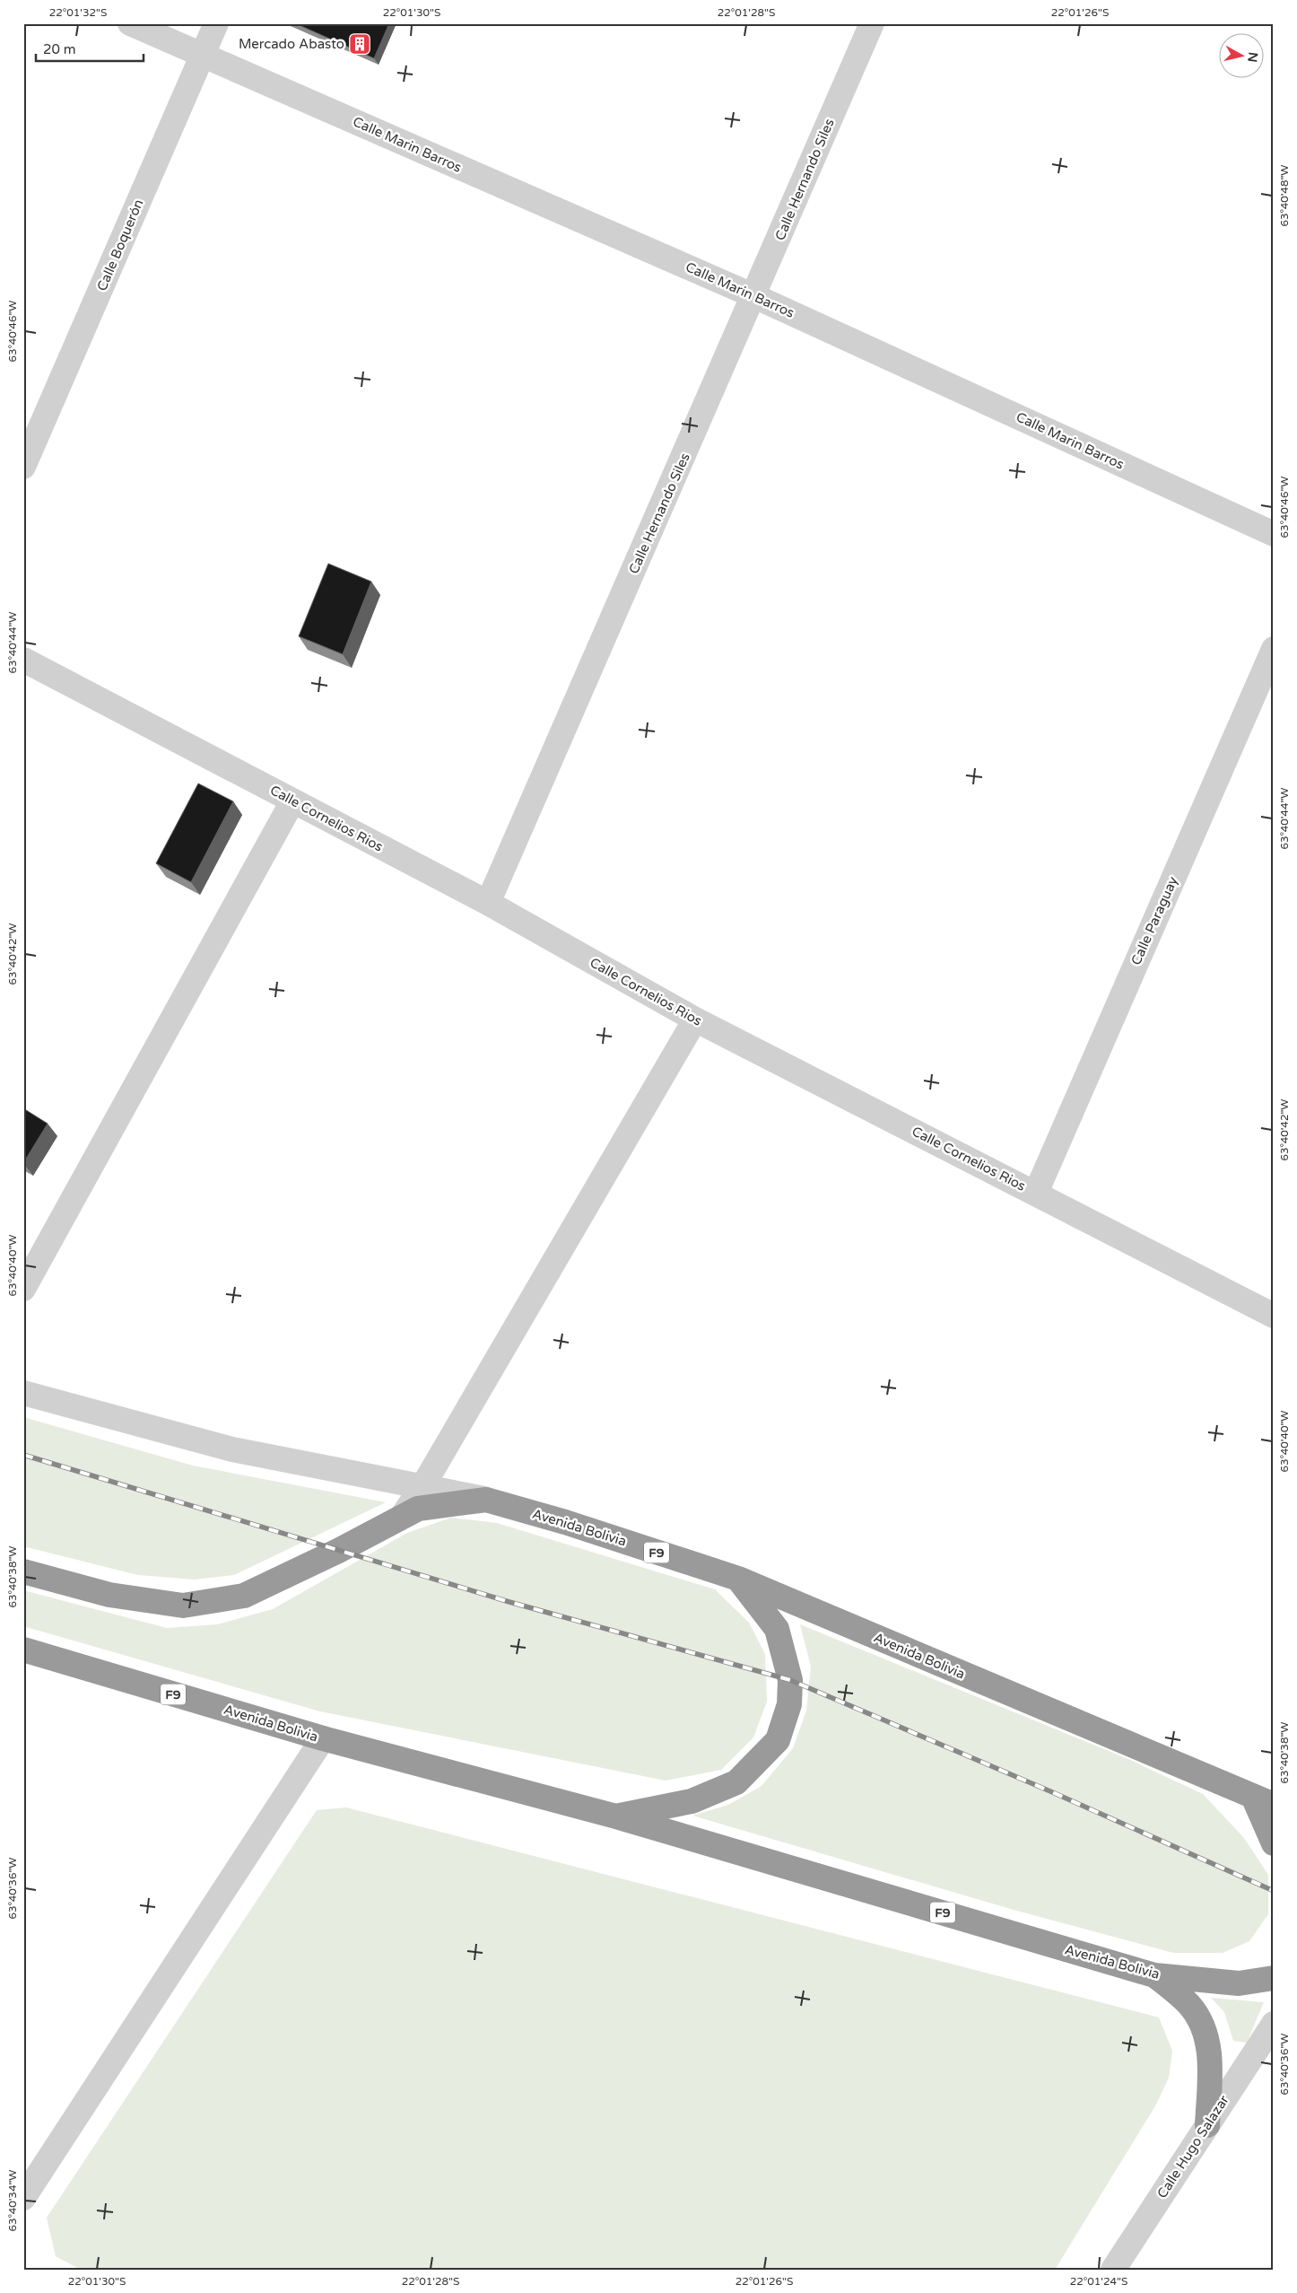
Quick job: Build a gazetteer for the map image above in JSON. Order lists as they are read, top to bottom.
{
  "streets": {
    "highway": ["Avenida Bolivia", "F9"],
    "street": [
      "Calle Marin Barros",
      "Calle Hernando Siles",
      "Calle Boquerón",
      "Calle Cornelios Rios",
      "Calle Paraguay",
      "Calle Hugo Salazar"
    ]
  },
  "crossings": [
    ["Calle Marin Barros", "Calle Hernando Siles"],
    ["Calle Marin Barros", "Calle Boquerón"],
    ["Calle Hernando Siles", "Calle Cornelios Rios"],
    ["Calle Cornelios Rios", "Calle Paraguay"]
  ],
  "places": {
    "building": ["Mercado Abasto"]
  },
  "scale_bar": "20 m",
  "north": "right",
  "coordinates": [
    "22°01'32\"S",
    "22°01'30\"S",
    "22°01'28\"S",
    "22°01'26\"S",
    "63°40'48\"W",
    "63°40'46\"W",
    "63°40'44\"W",
    "63°40'42\"W",
    "63°40'40\"W",
    "63°40'38\"W",
    "63°40'36\"W",
    "63°40'34\"W",
    "22°01'24\"S"
  ]
}
